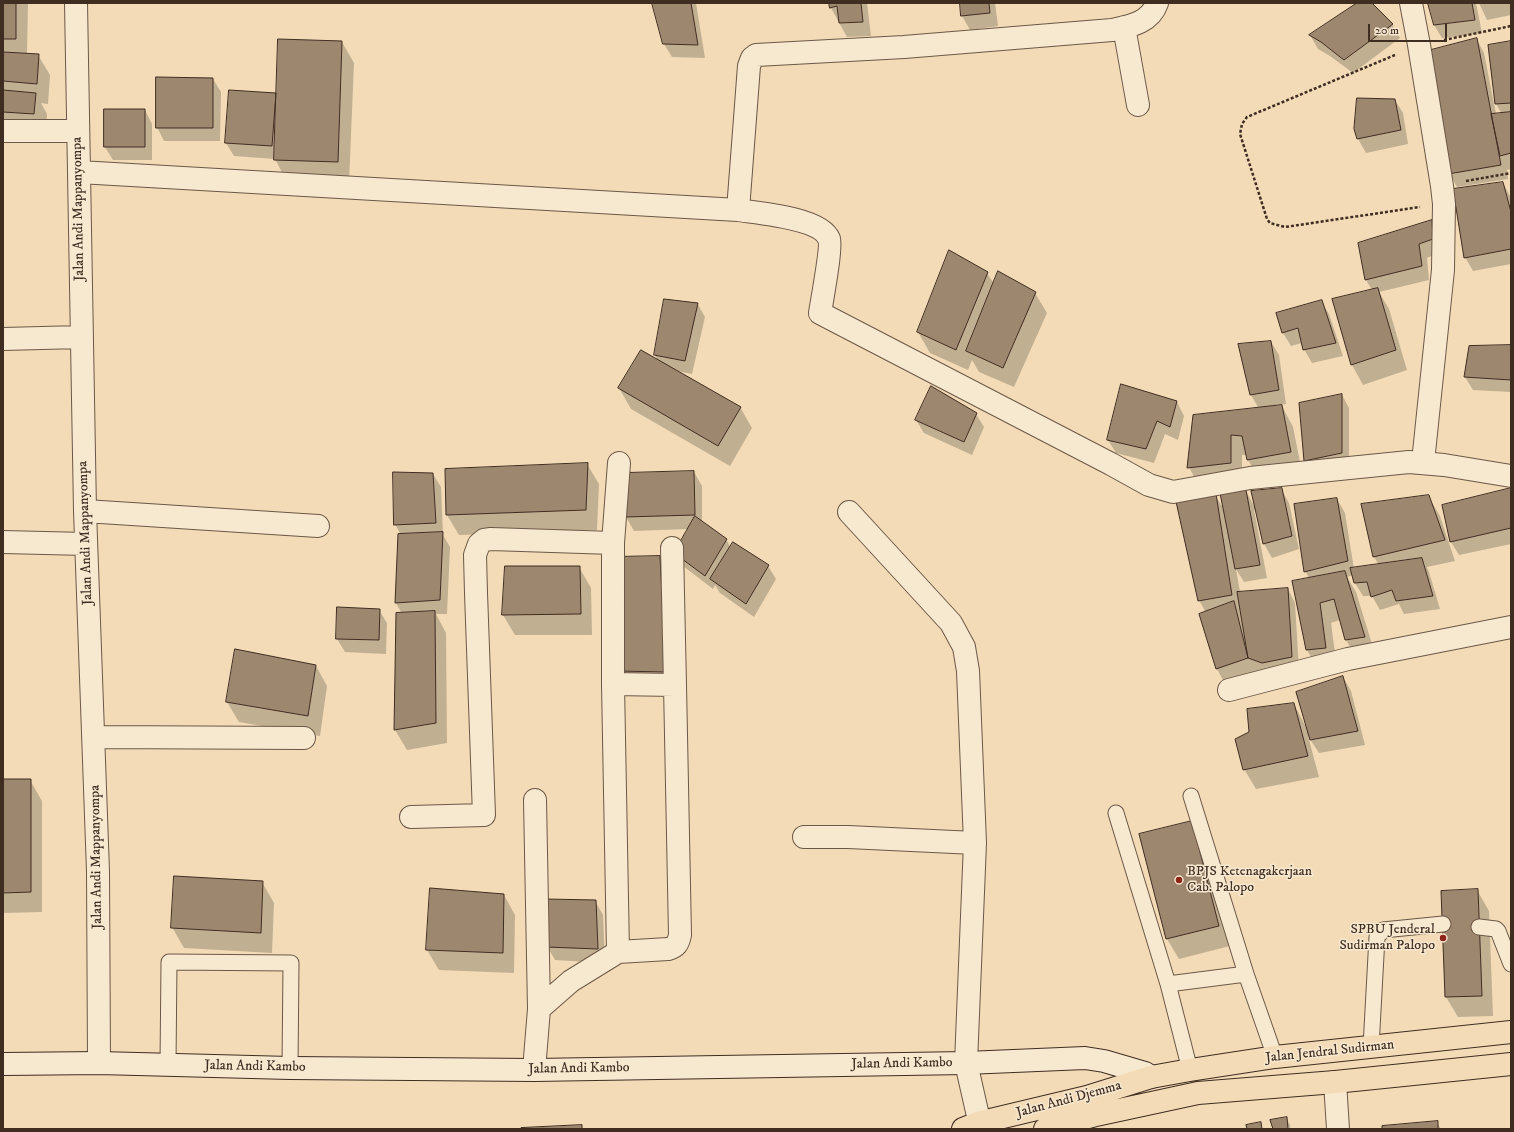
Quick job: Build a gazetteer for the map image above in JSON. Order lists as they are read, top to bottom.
{
  "streets": {
    "highway": ["Jalan Jendral Sudirman", "Jalan Andi Djemma"],
    "street": ["Jalan Andi Mappanyompa", "Jalan Andi Kambo"]
  },
  "crossings": [
    ["Jalan Andi Mappanyompa", "Jalan Andi Kambo"],
    ["Jalan Jendral Sudirman", "Jalan Andi Kambo"],
    ["Jalan Jendral Sudirman", "Jalan Andi Djemma"],
    ["Jalan Andi Kambo", "Jalan Andi Djemma"]
  ],
  "places": ["BPJS Ketenagakerjaan Cab. Palopo", "SPBU Jenderal Sudirman Palopo"],
  "scale_bar": "20 m"
}
